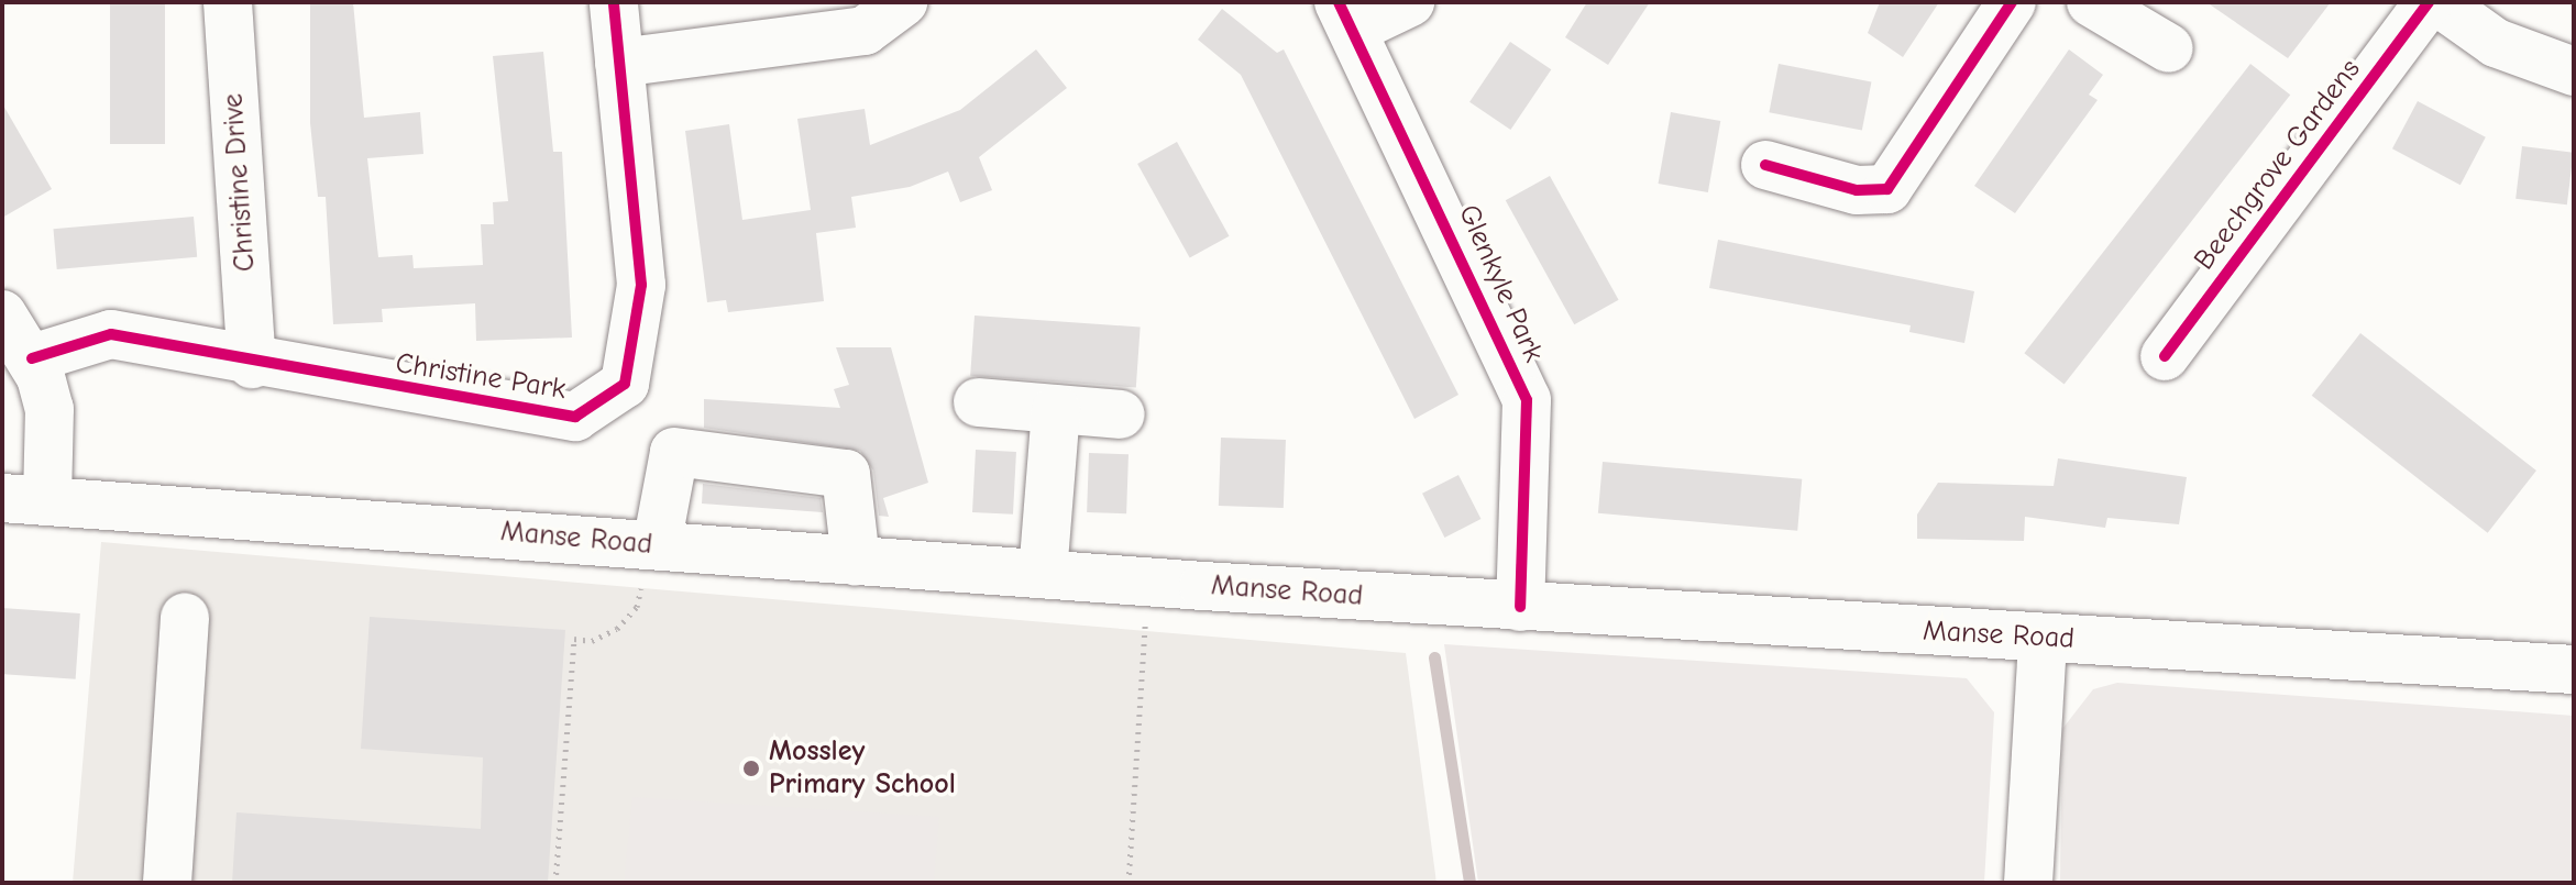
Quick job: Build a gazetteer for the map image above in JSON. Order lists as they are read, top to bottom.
{
  "streets": {
    "street": [
      "Beechgrove Gardens",
      "Christine Drive",
      "Glenkyle Park",
      "Christine Park",
      "Manse Road"
    ]
  },
  "crossings": [
    ["Christine Drive", "Christine Park"],
    ["Glenkyle Park", "Manse Road"]
  ],
  "places": ["Mossley Primary School"]
}
